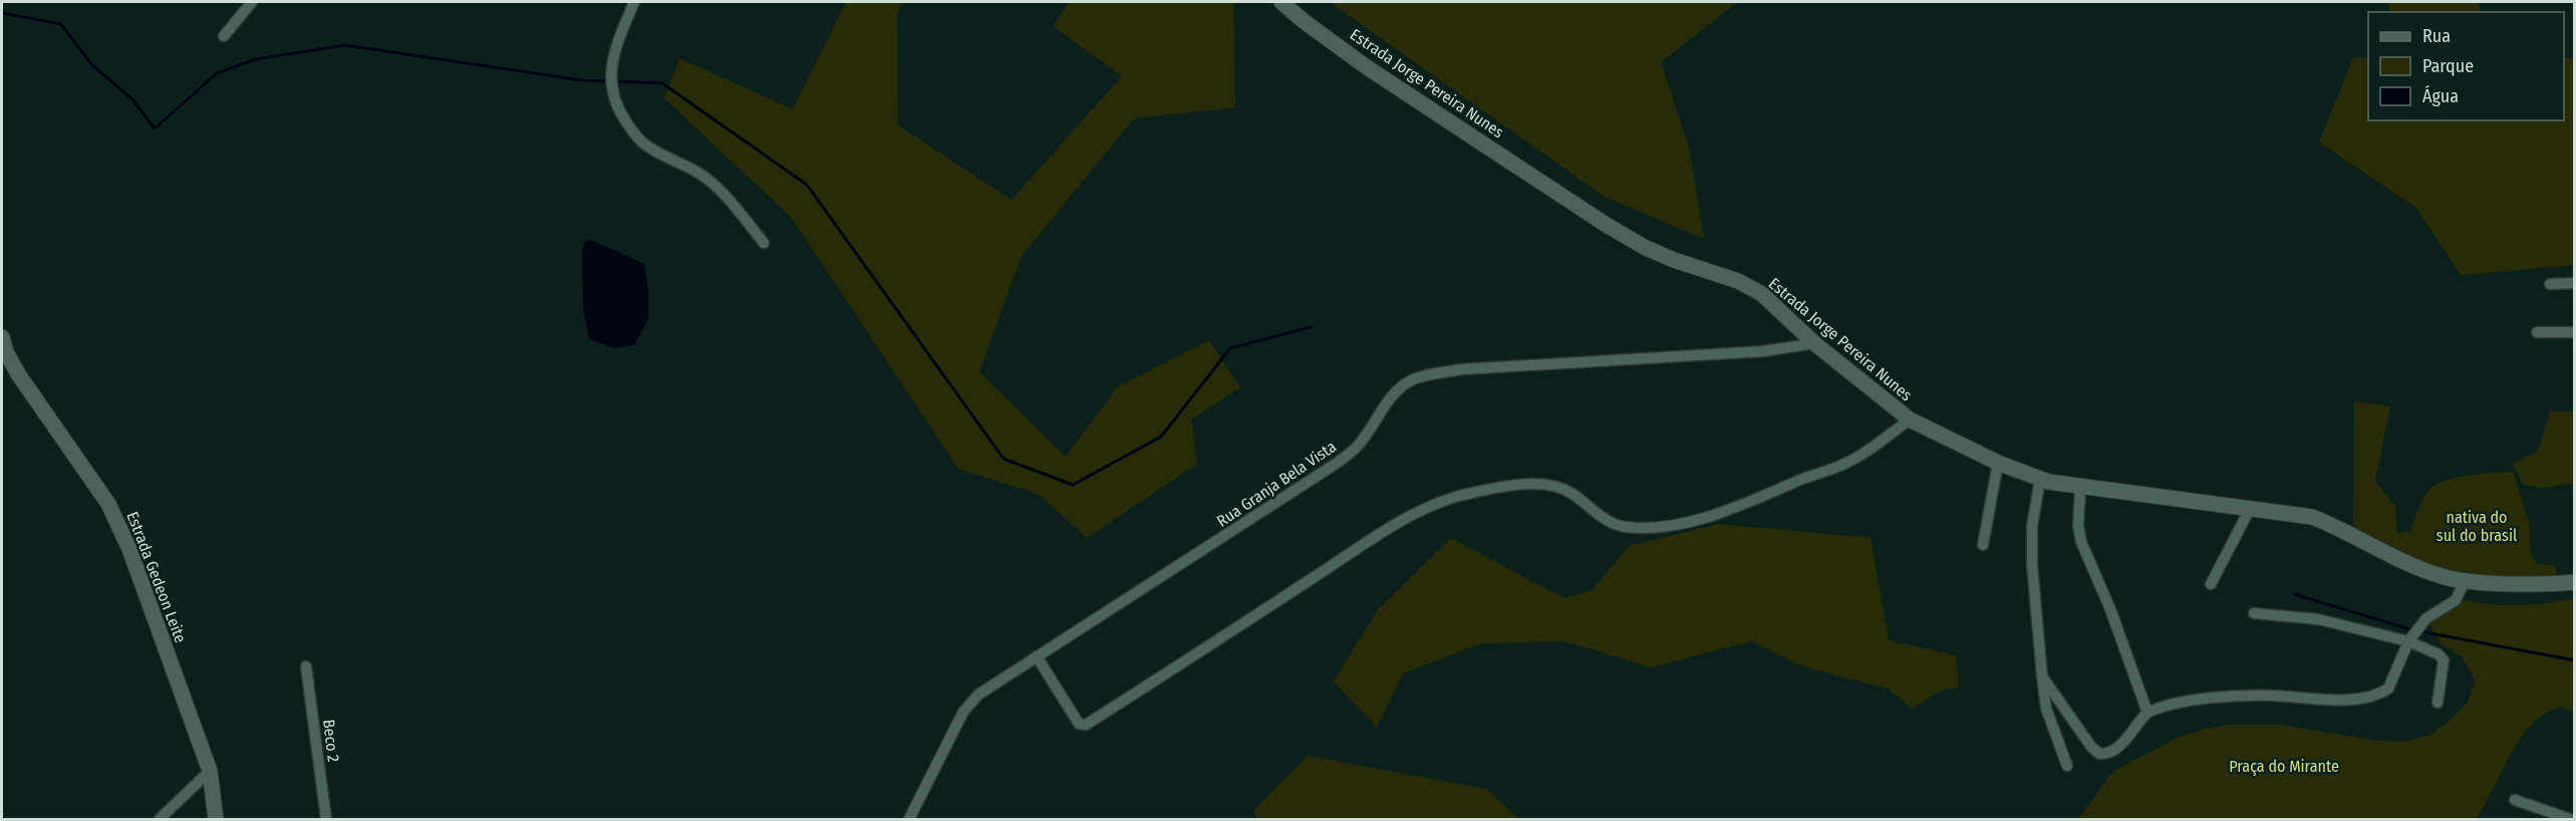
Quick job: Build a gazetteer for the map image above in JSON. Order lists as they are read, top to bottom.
{
  "streets": {
    "street": [
      "Estrada Jorge Pereira Nunes",
      "Rua Granja Bela Vista",
      "Estrada Gedeon Leite",
      "Beco 2"
    ]
  },
  "crossings": [
    ["Estrada Jorge Pereira Nunes", "Rua Granja Bela Vista"]
  ],
  "parks": ["nativa do sul do brasil", "Praça do Mirante"],
  "legend": ["Rua", "Parque", "Água"]
}
